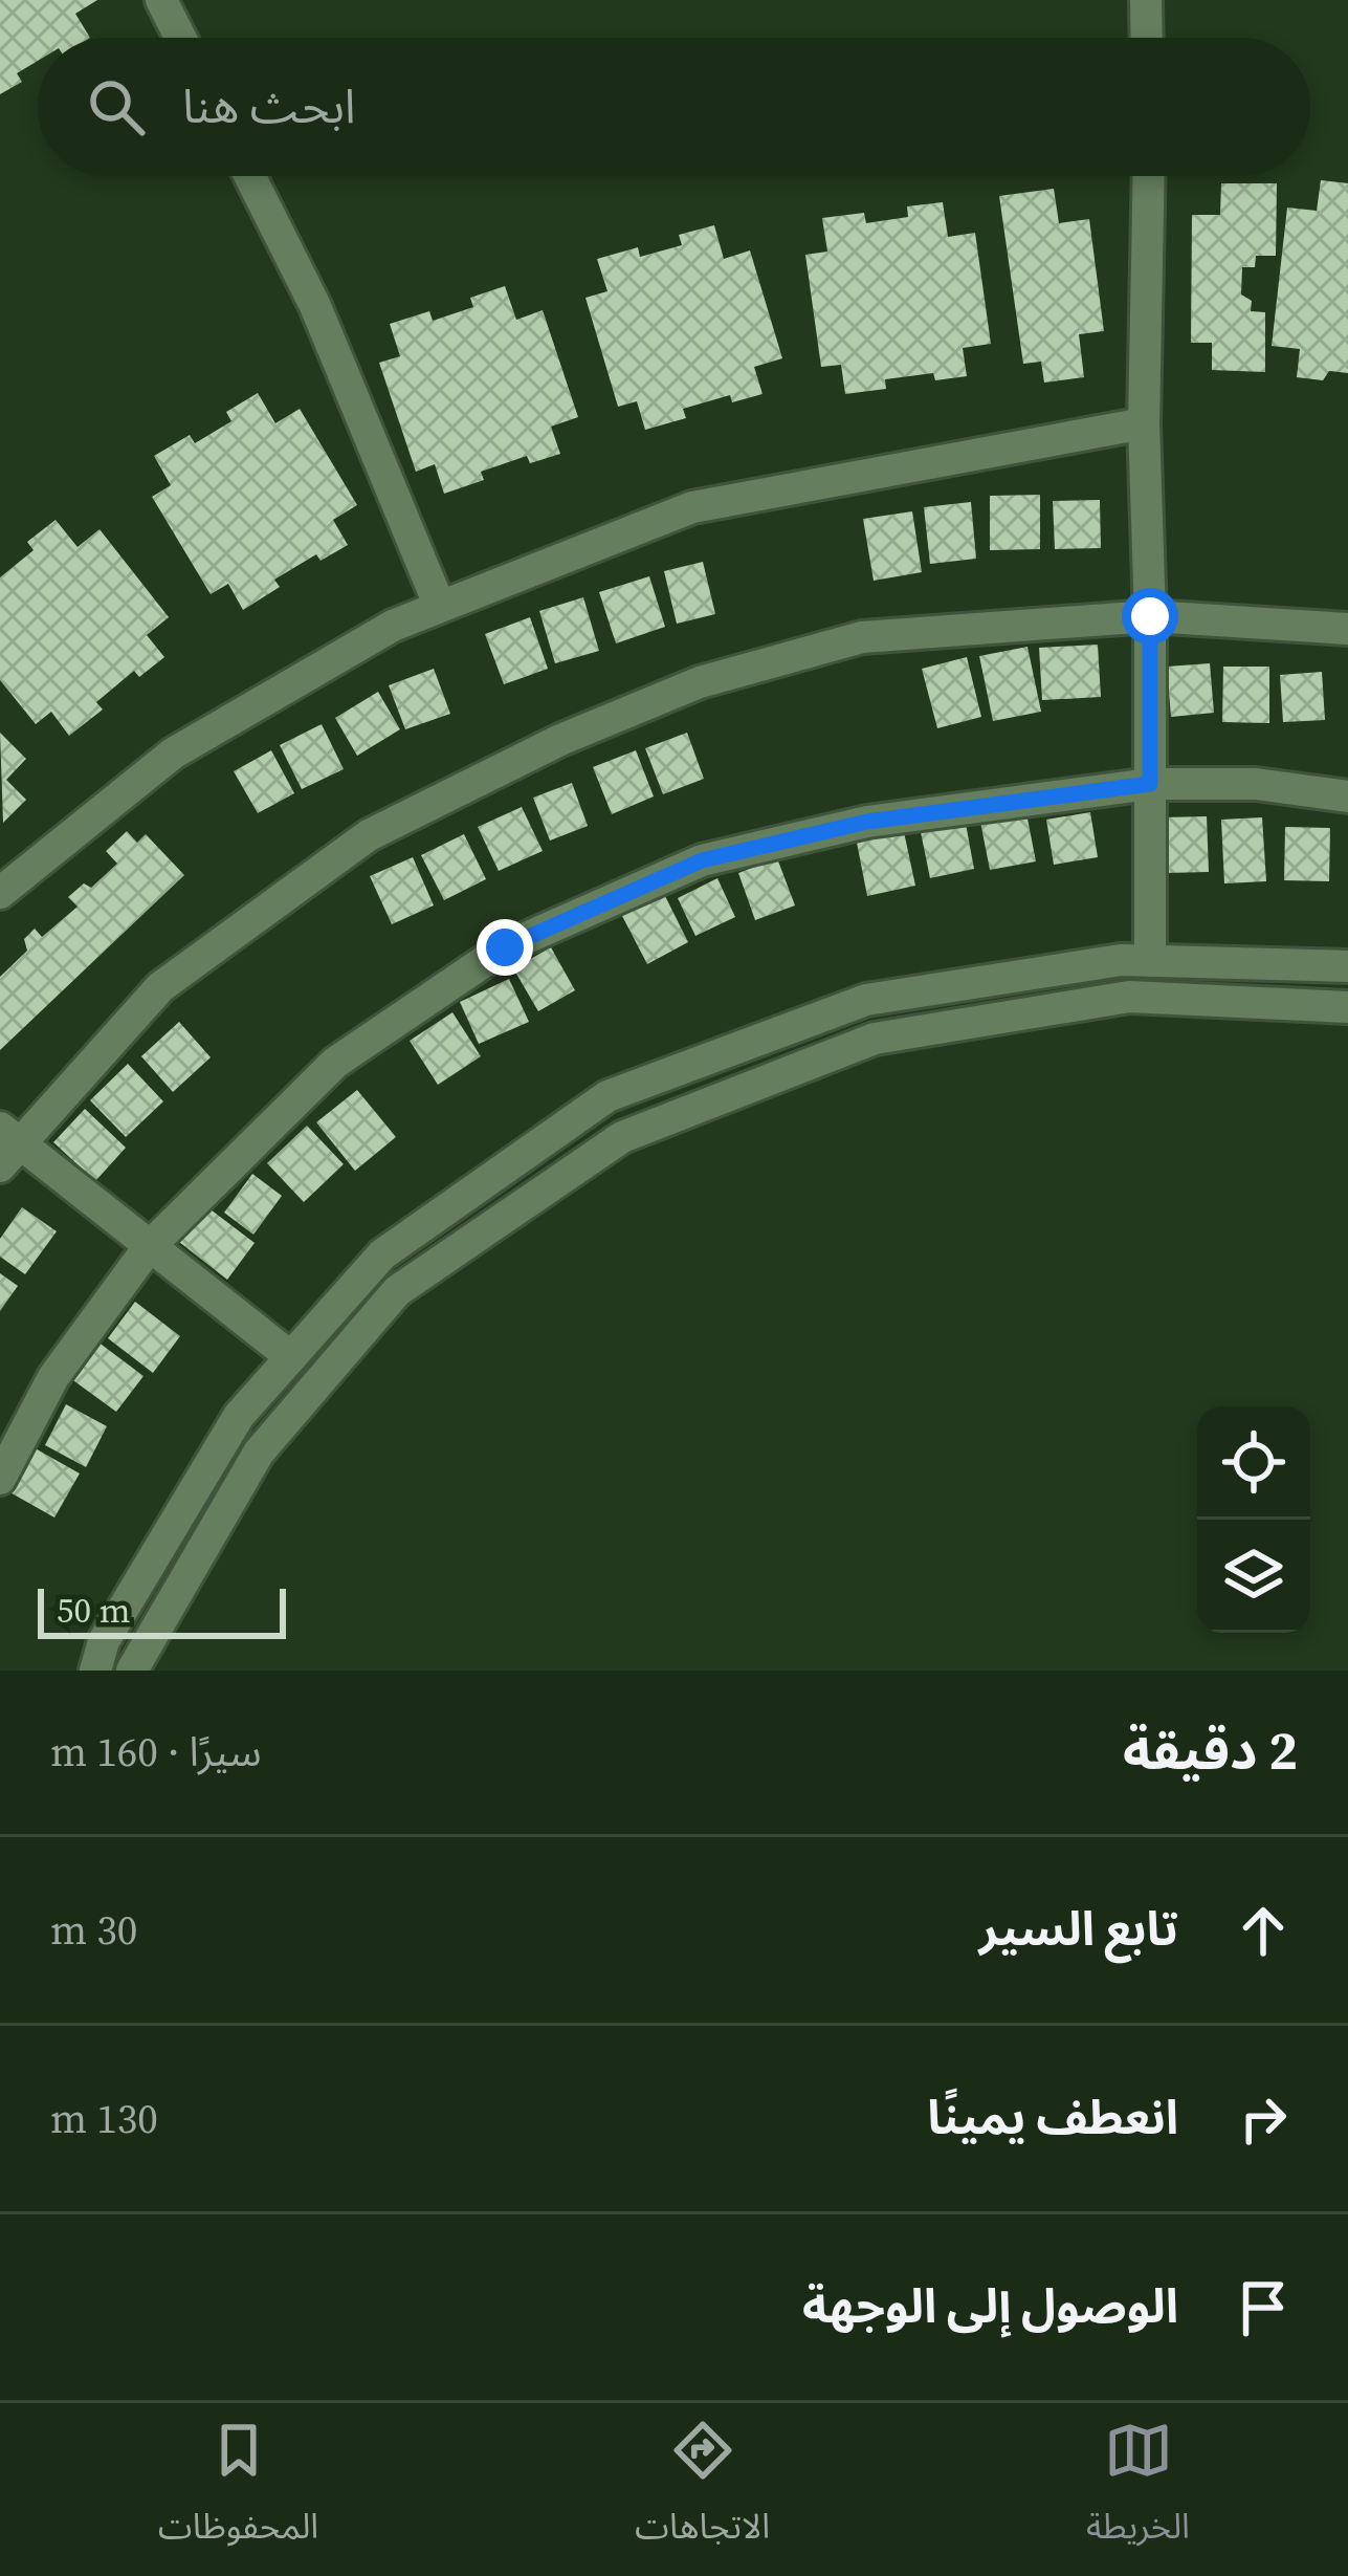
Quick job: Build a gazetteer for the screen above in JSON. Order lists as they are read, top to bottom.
{
  "scale_bar": "50 m",
  "page": {
    "search": "ابحث هنا",
    "scale": "50 m",
    "heading": ["2 دقيقة", "سيرًا · 160 m"],
    "list": [
      ["تابع السير", "30 m"],
      ["انعطف يمينًا", "130 m"],
      "الوصول إلى الوجهة"
    ],
    "nav": ["الخريطة", "الاتجاهات", "المحفوظات"]
  }
}
